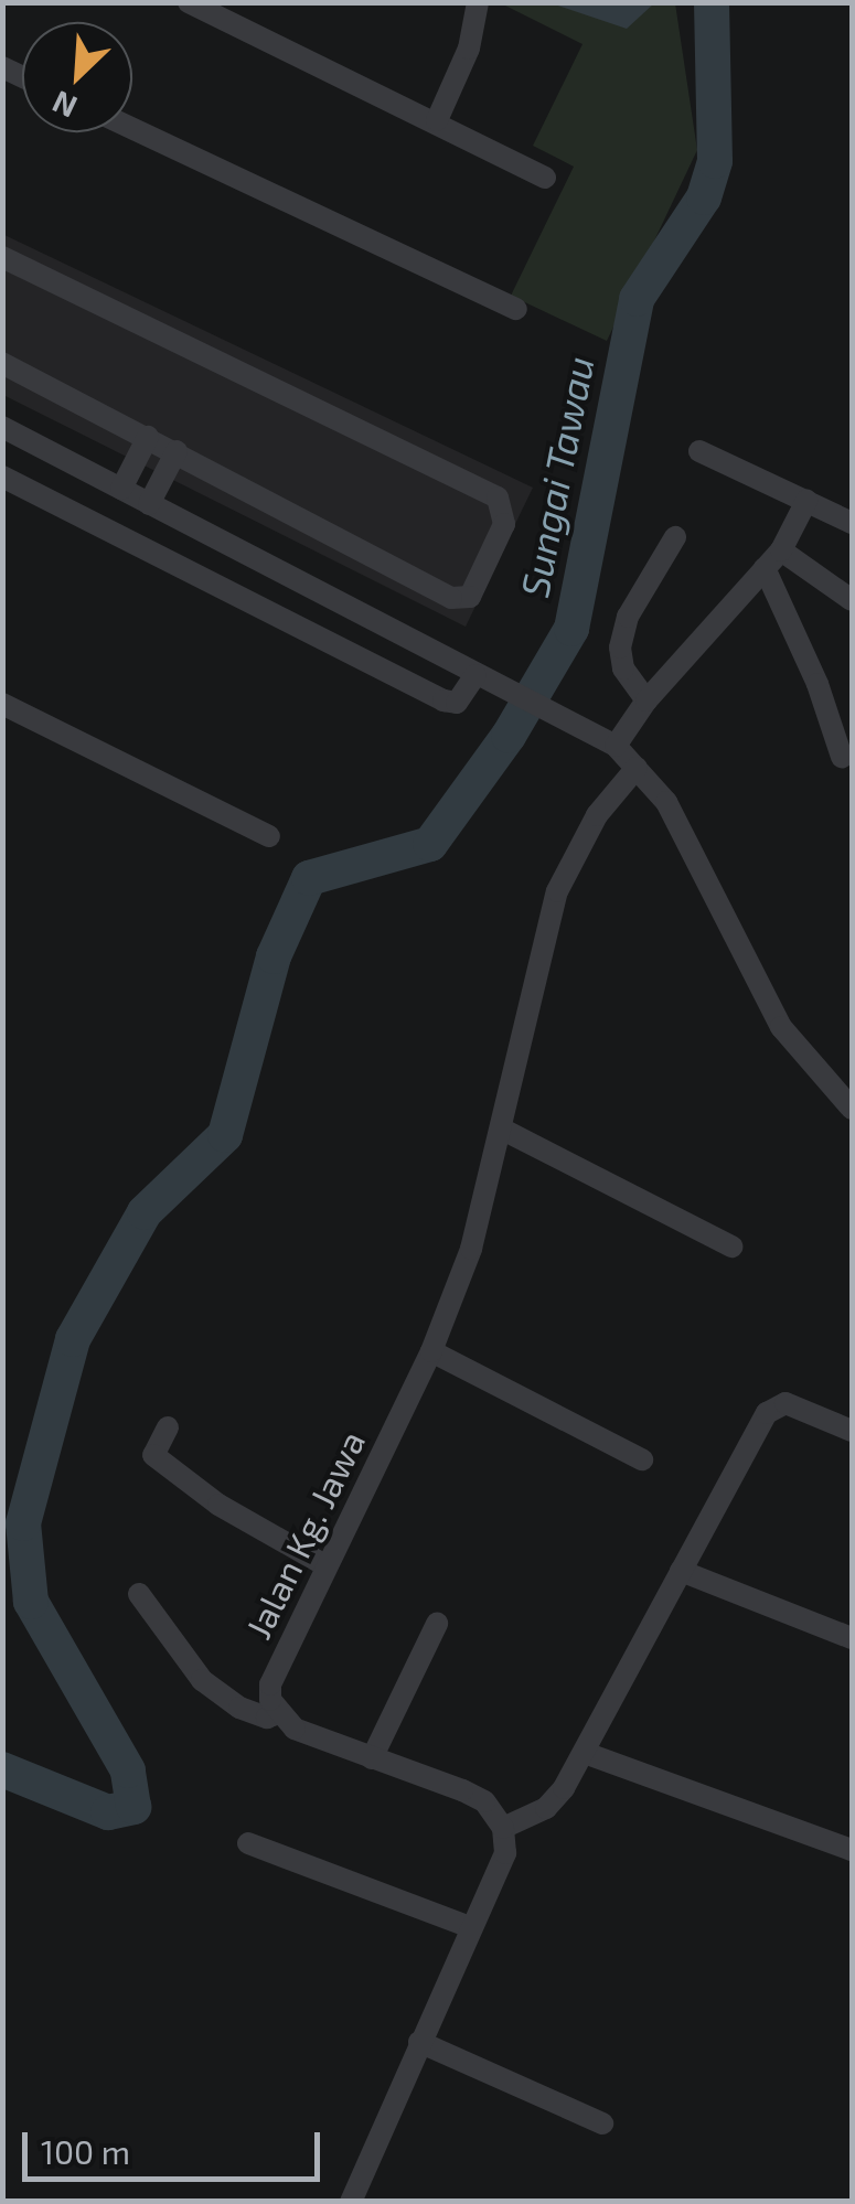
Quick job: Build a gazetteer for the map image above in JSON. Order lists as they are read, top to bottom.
{
  "streets": {
    "street": ["Jalan Kg. Jawa"]
  },
  "water": ["Sungai Tawau"],
  "scale_bar": "100 m",
  "north": "bottom left"
}
